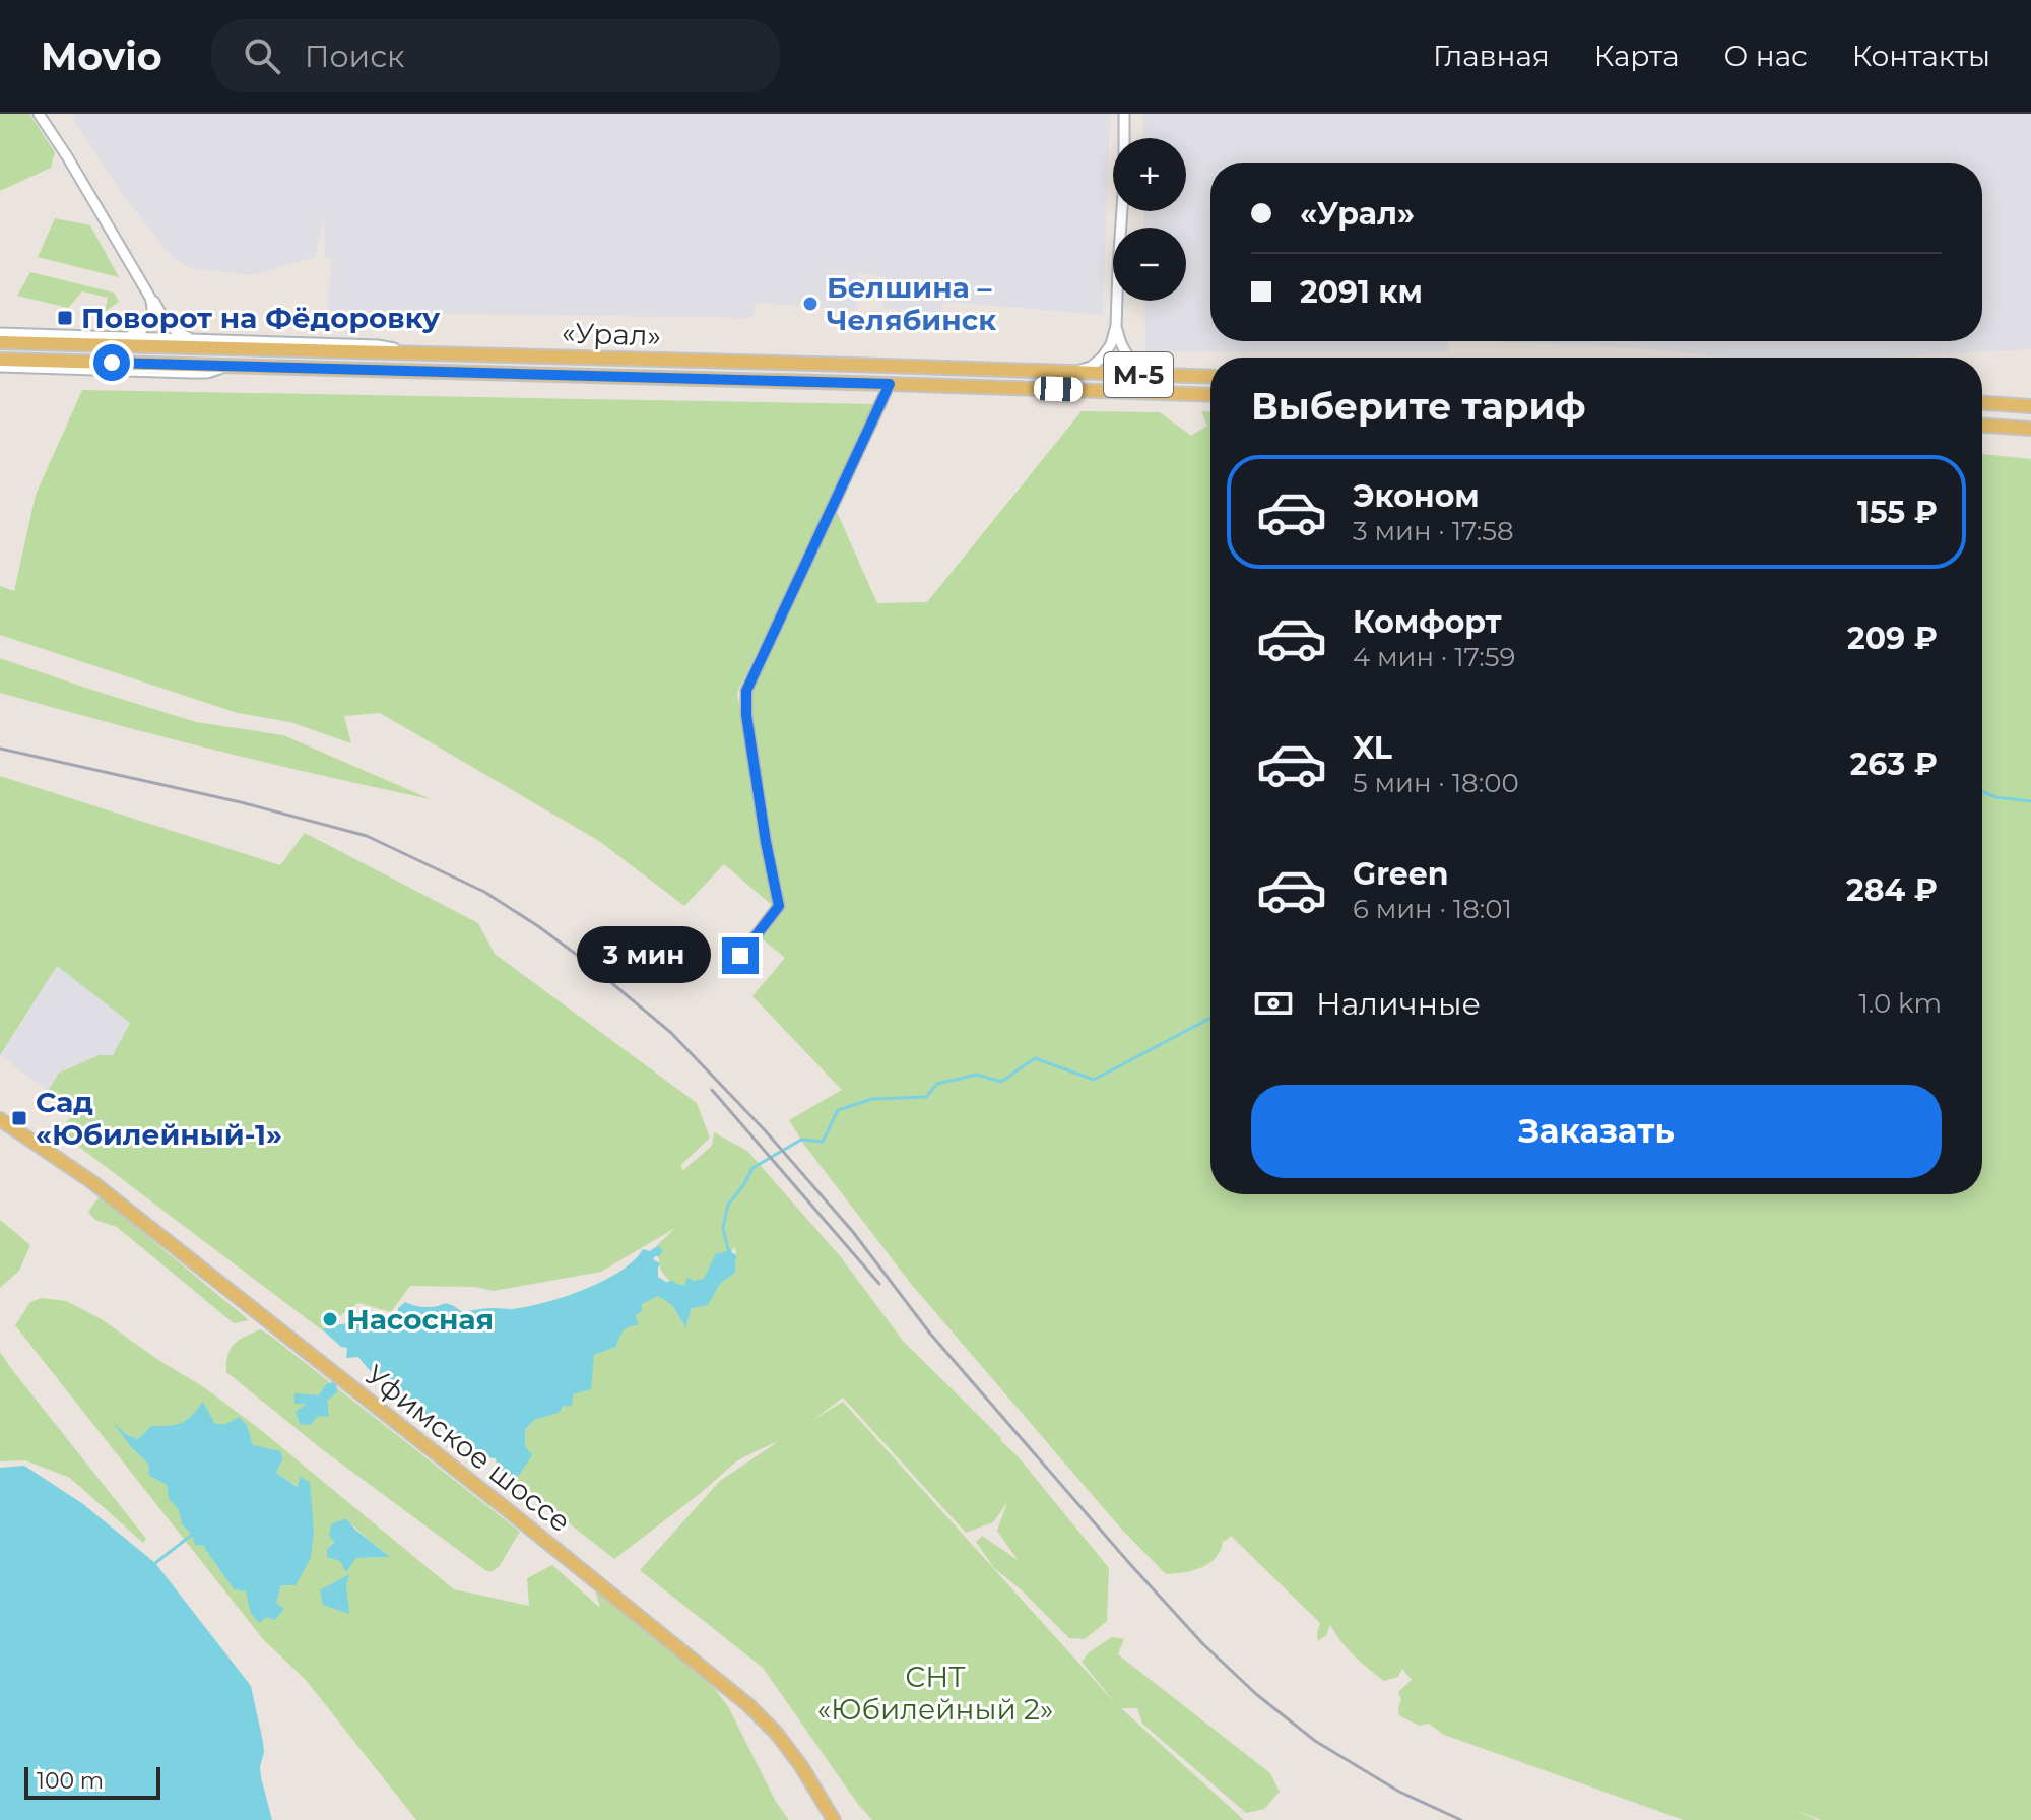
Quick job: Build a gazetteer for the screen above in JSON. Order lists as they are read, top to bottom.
{
  "streets": {
    "main road": ["«Урал»", "М-5", "Уфимское шоссе"]
  },
  "parks": ["СНТ «Юбилейный 2»"],
  "places": {
    "other": ["Белшина – Челябинск", "Насосная"],
    "transit": ["Поворот на Фёдоровку", "Сад «Юбилейный-1»"]
  },
  "scale_bar": "100 m",
  "page": {
    "header": "Movio",
    "search": "Поиск",
    "nav": [
      "Главная",
      "Карта",
      "О нас",
      "Контакты"
    ],
    "map_buttons": ["+", "−"],
    "banner": ["«Урал»", "2091 км"],
    "heading": "Выберите тариф",
    "list": [
      {
        "name": "Эконом",
        "note": "3 мин · 17:58",
        "value": "155 ₽"
      },
      {
        "name": "Комфорт",
        "note": "4 мин · 17:59",
        "value": "209 ₽"
      },
      {
        "name": "XL",
        "note": "5 мин · 18:00",
        "value": "263 ₽"
      },
      {
        "name": "Green",
        "note": "6 мин · 18:01",
        "value": "284 ₽"
      }
    ],
    "bubble": "3 мин",
    "pay": ["Наличные", "1.0 km"],
    "buttons": "Заказать",
    "scale": "100 m"
  }
}
